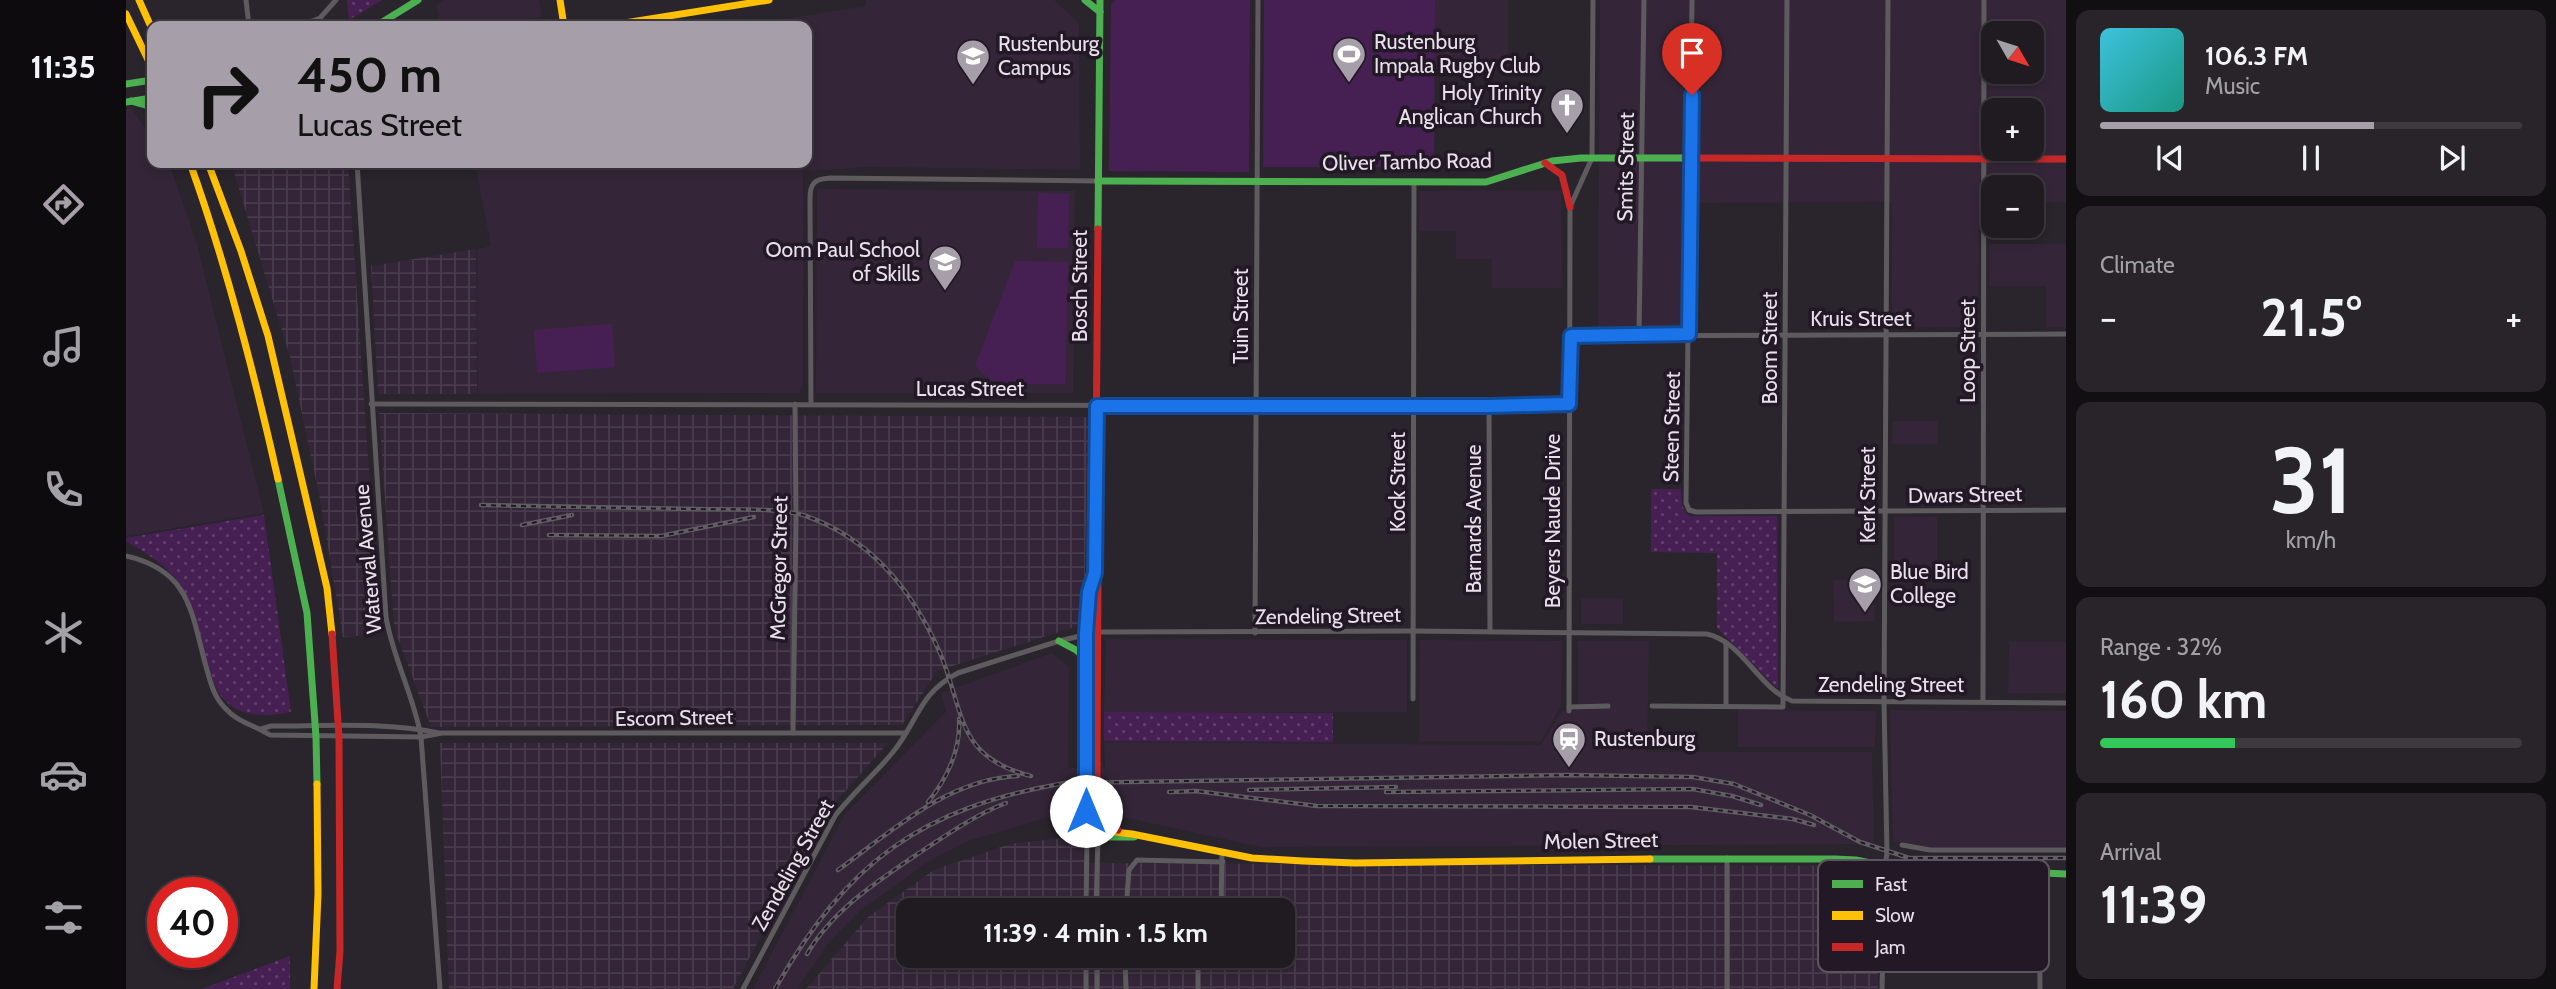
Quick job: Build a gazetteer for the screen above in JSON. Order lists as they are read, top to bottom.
{
  "streets": {
    "main road": ["Oliver Tambo Road", "Bosch Street", "Molen Street"],
    "street": [
      "Smits Street",
      "Tuin Street",
      "Kruis Street",
      "Boom Street",
      "Loop Street",
      "Lucas Street",
      "Steen Street",
      "Kock Street",
      "Kerk Street",
      "Dwars Street",
      "Barnards Avenue",
      "Beyers Naude Drive",
      "Waterval Avenue",
      "McGregor Street",
      "Zendeling Street",
      "Escom Street"
    ]
  },
  "crossings": [
    ["Oliver Tambo Road", "Smits Street"],
    ["Oliver Tambo Road", "Bosch Street"],
    ["Oliver Tambo Road", "Tuin Street"],
    ["Oliver Tambo Road", "Boom Street"],
    ["Oliver Tambo Road", "Lucas Street"],
    ["Oliver Tambo Road", "Steen Street"],
    ["Oliver Tambo Road", "Kock Street"],
    ["Oliver Tambo Road", "Kerk Street"],
    ["Oliver Tambo Road", "Beyers Naude Drive"],
    ["Smits Street", "Kruis Street"],
    ["Bosch Street", "Lucas Street"],
    ["Bosch Street", "Zendeling Street"],
    ["Tuin Street", "Lucas Street"],
    ["Tuin Street", "Zendeling Street"],
    ["Kruis Street", "Boom Street"],
    ["Kruis Street", "Loop Street"],
    ["Kruis Street", "Steen Street"],
    ["Kruis Street", "Kerk Street"],
    ["Kruis Street", "Beyers Naude Drive"],
    ["Boom Street", "Dwars Street"],
    ["Boom Street", "Zendeling Street"],
    ["Loop Street", "Dwars Street"],
    ["Loop Street", "Zendeling Street"],
    ["Lucas Street", "Kock Street"],
    ["Lucas Street", "Barnards Avenue"],
    ["Lucas Street", "Beyers Naude Drive"],
    ["Lucas Street", "Waterval Avenue"],
    ["Lucas Street", "McGregor Street"],
    ["Steen Street", "Dwars Street"],
    ["Kock Street", "Zendeling Street"],
    ["Kerk Street", "Dwars Street"],
    ["Kerk Street", "Zendeling Street"],
    ["Barnards Avenue", "Zendeling Street"],
    ["Beyers Naude Drive", "Zendeling Street"],
    ["Waterval Avenue", "Escom Street"],
    ["McGregor Street", "Escom Street"],
    ["Zendeling Street", "Escom Street"]
  ],
  "places": {
    "sports": ["Rustenburg Impala Rugby Club"],
    "school or university": ["Rustenburg Campus", "Oom Paul School of Skills", "Blue Bird College"],
    "church": ["Holy Trinity Anglican Church"],
    "station": ["Rustenburg"]
  },
  "legend": ["Fast", "Slow", "Jam"],
  "north": "bottom right",
  "page": {
    "tabs": "11:35",
    "map_buttons": ["+", "−"],
    "turn": ["450 m", "Lucas Street"],
    "song": ["106.3 FM", "Music"],
    "tile": [
      "Climate",
      ["31", "km/h"],
      ["Range · 32%", "160 km"],
      ["Arrival", "11:39"]
    ],
    "heat": ["−", "21.5°", "+"],
    "limit": "40",
    "trip": "11:39 · 4 min · 1.5 km"
  }
}
